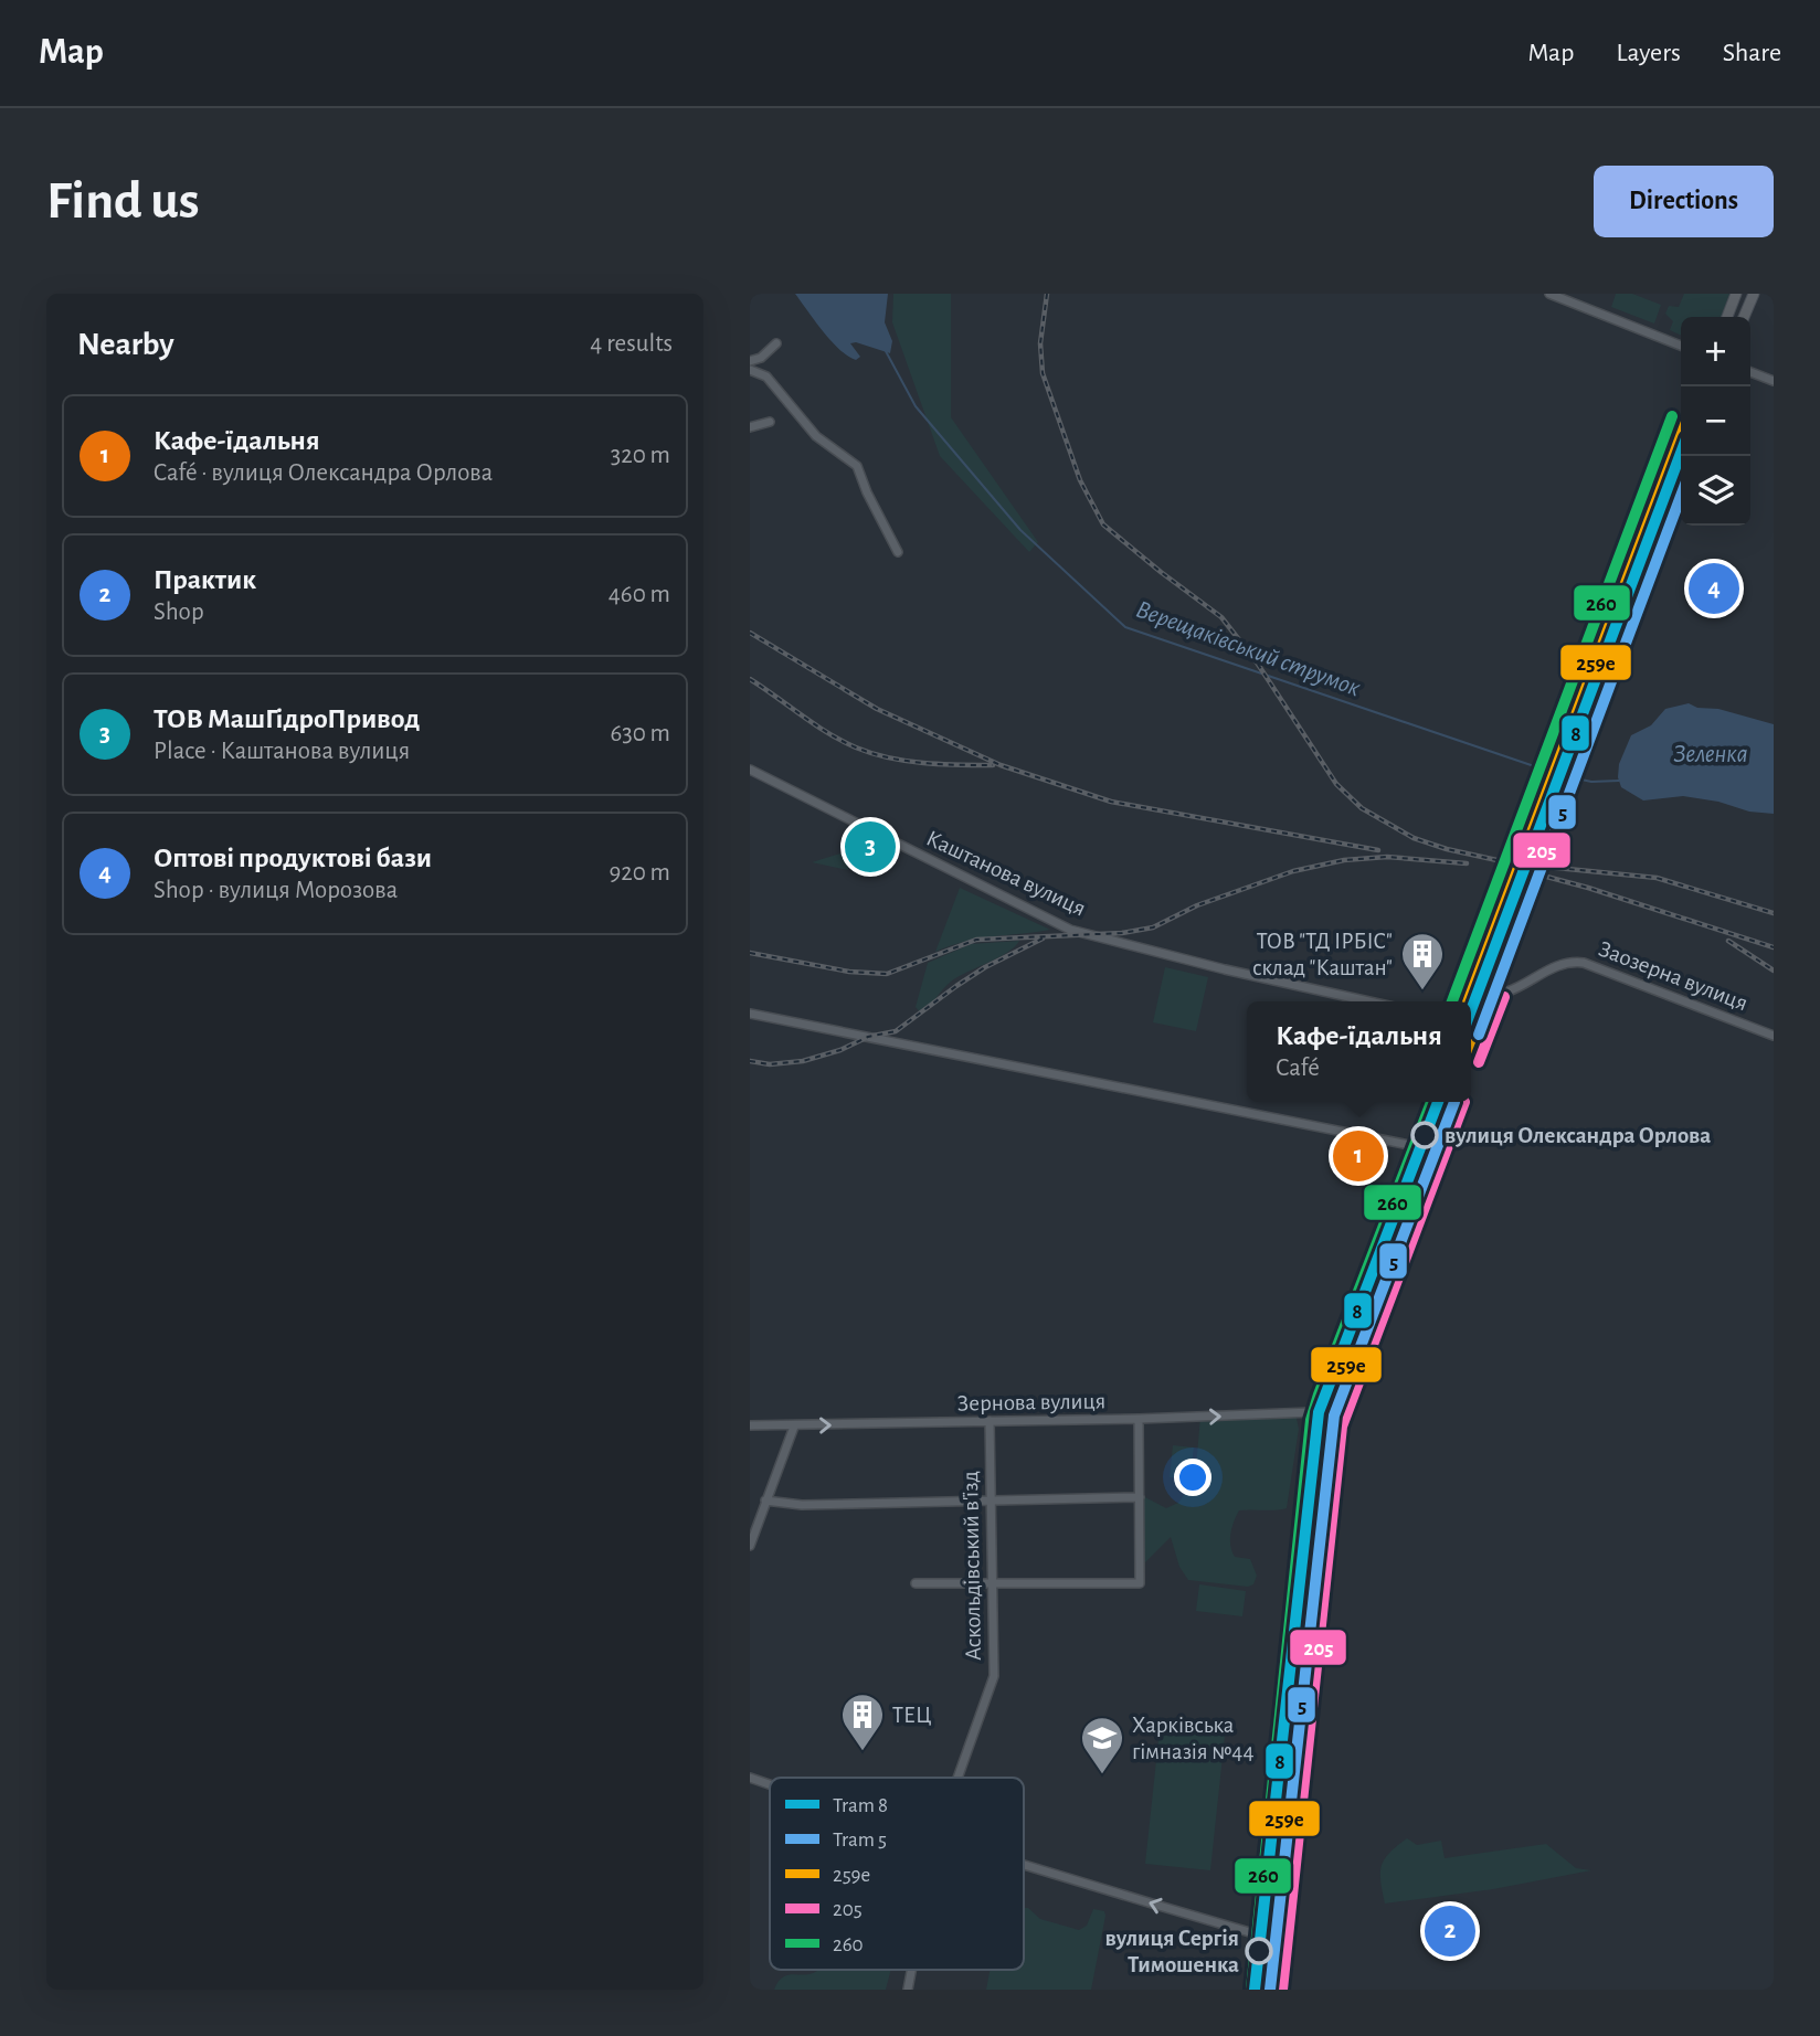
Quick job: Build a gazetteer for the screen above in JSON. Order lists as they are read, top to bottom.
{
  "streets": {
    "street": [
      "Каштанова вулиця",
      "Заозерна вулиця",
      "Зернова вулиця",
      "Аскольдівський в'їзд"
    ]
  },
  "crossings": [
    ["Зернова вулиця", "Аскольдівський в'їзд"]
  ],
  "one_way": ["Зернова вулиця"],
  "water": ["Верещаківський струмок", "Зеленка"],
  "places": {
    "building": ["ТОВ \"ТД ІРБІС\" склад \"Каштан\"", "ТЕЦ"],
    "other": ["вулиця Олександра Орлова", "вулиця Сергія Тимошенка"],
    "school or university": ["Харківська гімназія №44"]
  },
  "lines": [
    "transit line 260",
    "transit line 259е",
    "tram line 8",
    "transit line 205",
    "tram line 5"
  ],
  "legend": [
    "Tram 8",
    "Tram 5",
    "259е",
    "205",
    "260"
  ],
  "page": {
    "header": "Map",
    "nav": ["Map", "Layers", "Share"],
    "buttons": "Directions",
    "title": "Find us",
    "heading": ["Nearby", "4 results"],
    "map_buttons": ["+", "−"],
    "list": [
      {
        "mark": "1",
        "name": "Кафе-їдальня",
        "note": "Café · вулиця Олександра Орлова",
        "value": "320 m"
      },
      {
        "mark": "2",
        "name": "Практик",
        "note": "Shop",
        "value": "460 m"
      },
      {
        "mark": "3",
        "name": "ТОВ МашГідроПривод",
        "note": "Place · Каштанова вулиця",
        "value": "630 m"
      },
      {
        "mark": "4",
        "name": "Оптові продуктові бази",
        "note": "Shop · вулиця Морозова",
        "value": "920 m"
      }
    ],
    "pins": [
      "4",
      "3",
      "1",
      "2"
    ],
    "popup": ["Кафе-їдальня", "Café"]
  }
}
